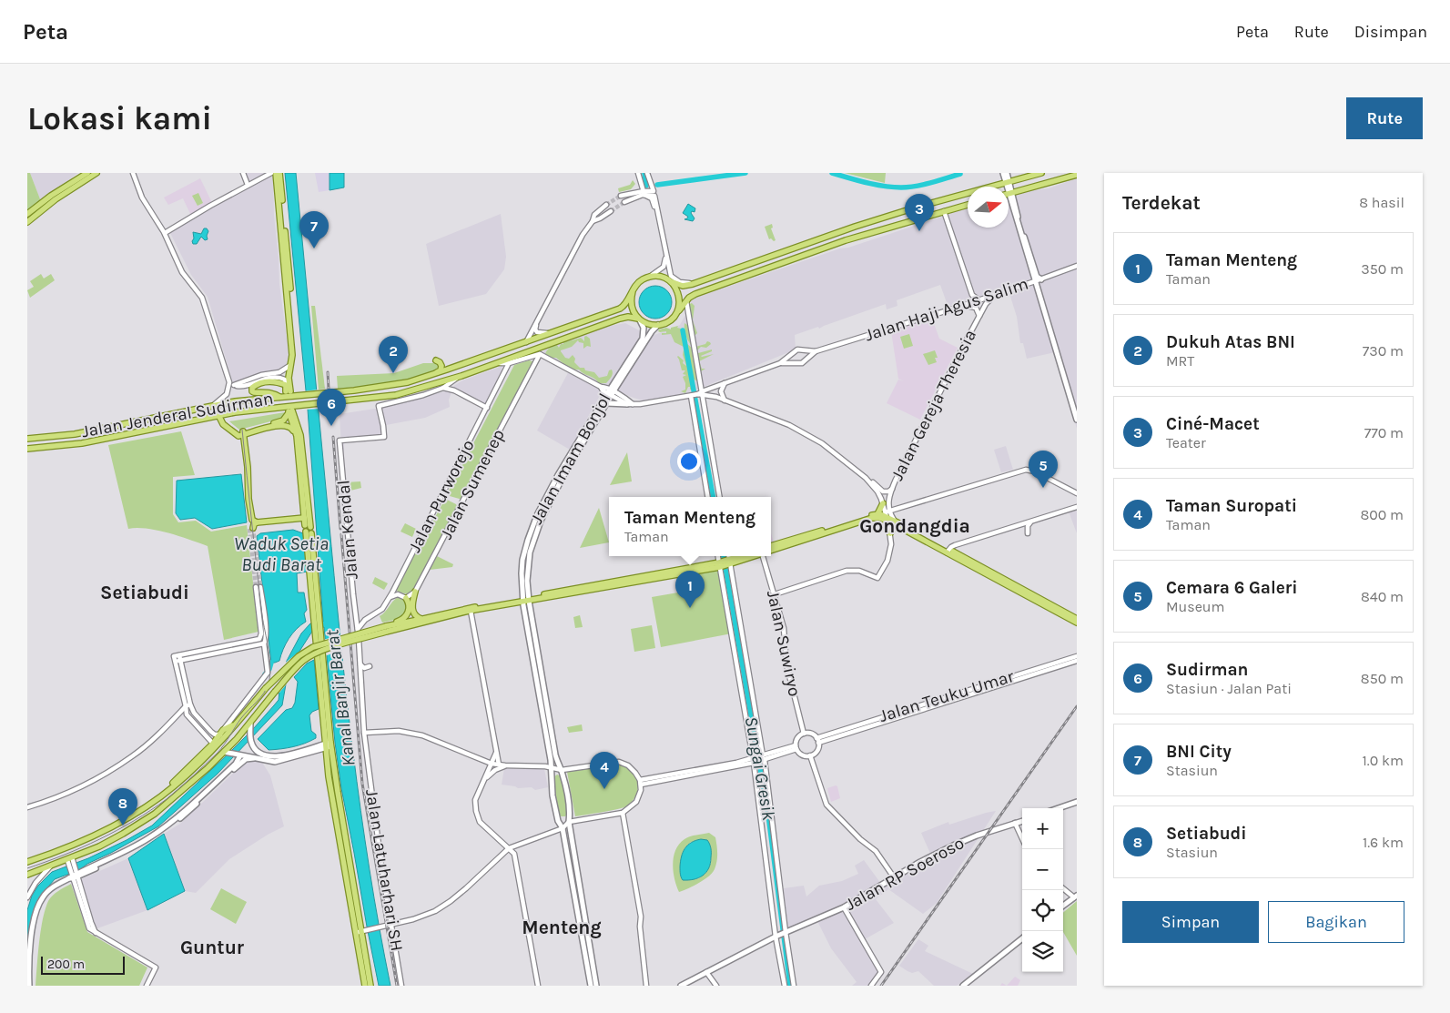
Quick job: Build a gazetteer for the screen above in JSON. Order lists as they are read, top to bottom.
{
  "streets": {
    "main road": ["Jalan Jenderal Sudirman", "Jalan Imam Bonjol", "Jalan RP Soeroso"],
    "street": [
      "Jalan Haji Agus Salim",
      "Jalan Gereja Theresia",
      "Jalan Sumenep",
      "Jalan Purworejo",
      "Jalan Kendal",
      "Jalan Suwiryo",
      "Jalan Teuku Umar",
      "Jalan Latuharhari SH"
    ]
  },
  "crossings": [
    ["Jalan Haji Agus Salim", "Jalan Gereja Theresia"],
    ["Jalan Jenderal Sudirman", "Jalan Imam Bonjol"],
    ["Jalan Kendal", "Jalan Latuharhari SH"],
    ["Jalan Suwiryo", "Jalan Teuku Umar"]
  ],
  "districts": [
    "Gondangdia",
    "Setiabudi",
    "Menteng",
    "Guntur"
  ],
  "water": ["Waduk Setia Budi Barat", "Kanal Banjir Barat", "Sungai Gresik"],
  "scale_bar": "200 m",
  "north": "right",
  "page": {
    "header": "Peta",
    "nav": ["Peta", "Rute", "Disimpan"],
    "buttons": [
      "Rute",
      ["Simpan", "Bagikan"]
    ],
    "title": "Lokasi kami",
    "heading": ["Terdekat", "8 hasil"],
    "pins": [
      "3",
      "7",
      "2",
      "6",
      "5",
      "1",
      "4",
      "8"
    ],
    "list": [
      {
        "mark": "1",
        "name": "Taman Menteng",
        "note": "Taman",
        "value": "350 m"
      },
      {
        "mark": "2",
        "name": "Dukuh Atas BNI",
        "note": "MRT",
        "value": "730 m"
      },
      {
        "mark": "3",
        "name": "Ciné-Macet",
        "note": "Teater",
        "value": "770 m"
      },
      {
        "mark": "4",
        "name": "Taman Suropati",
        "note": "Taman",
        "value": "800 m"
      },
      {
        "mark": "5",
        "name": "Cemara 6 Galeri",
        "note": "Museum",
        "value": "840 m"
      },
      {
        "mark": "6",
        "name": "Sudirman",
        "note": "Stasiun · Jalan Pati",
        "value": "850 m"
      },
      {
        "mark": "7",
        "name": "BNI City",
        "note": "Stasiun",
        "value": "1.0 km"
      },
      {
        "mark": "8",
        "name": "Setiabudi",
        "note": "Stasiun",
        "value": "1.6 km"
      }
    ],
    "popup": ["Taman Menteng", "Taman"],
    "map_buttons": ["+", "−"],
    "scale": "200 m"
  }
}
